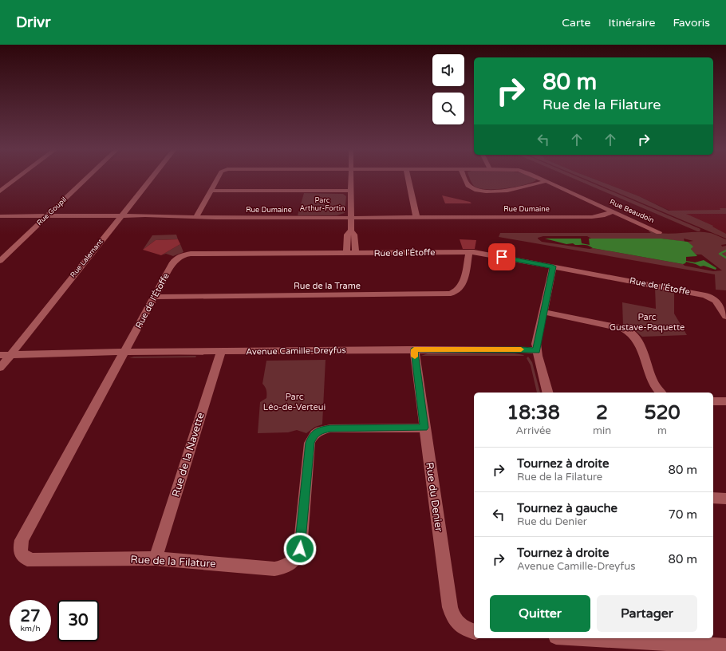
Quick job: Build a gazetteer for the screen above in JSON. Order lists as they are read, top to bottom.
{
  "streets": {
    "street": [
      "Rue Dumaine",
      "Rue Goupil",
      "Rue Beaudoin",
      "Rue de l'Étoffe",
      "Rue Lalemant",
      "Rue de la Trame",
      "Avenue Camille-Dreyfus",
      "Rue de la Navette",
      "Rue du Denier",
      "Rue de la Filature"
    ]
  },
  "crossings": [
    ["Rue Dumaine", "Rue Goupil"],
    ["Rue Dumaine", "Rue Beaudoin"],
    ["Rue Dumaine", "Rue Lalemant"],
    ["Rue de l'Étoffe", "Rue de la Trame"],
    ["Rue de l'Étoffe", "Avenue Camille-Dreyfus"],
    ["Rue de l'Étoffe", "Rue de la Filature"],
    ["Rue Lalemant", "Avenue Camille-Dreyfus"],
    ["Avenue Camille-Dreyfus", "Rue de la Navette"],
    ["Avenue Camille-Dreyfus", "Rue du Denier"],
    ["Avenue Camille-Dreyfus", "Rue de la Filature"],
    ["Rue de la Navette", "Rue de la Filature"],
    ["Rue du Denier", "Rue de la Filature"]
  ],
  "parks": ["Parc Arthur-Fortin", "Parc Gustave-Paquette", "Parc Léo-de-Verteui"],
  "page": {
    "header": "Drivr",
    "nav": ["Carte", "Itinéraire", "Favoris"],
    "turn": ["80 m", "Rue de la Filature"],
    "eta": [
      "18:38",
      "Arrivée",
      "2",
      "min",
      "520",
      "m"
    ],
    "list": [
      {
        "name": "Tournez à droite",
        "note": "Rue de la Filature",
        "value": "80 m"
      },
      {
        "name": "Tournez à gauche",
        "note": "Rue du Denier",
        "value": "70 m"
      },
      {
        "name": "Tournez à droite",
        "note": "Avenue Camille-Dreyfus",
        "value": "80 m"
      }
    ],
    "buttons": ["Quitter", "Partager"],
    "speed": "27 km/h",
    "limit": "30"
  }
}
